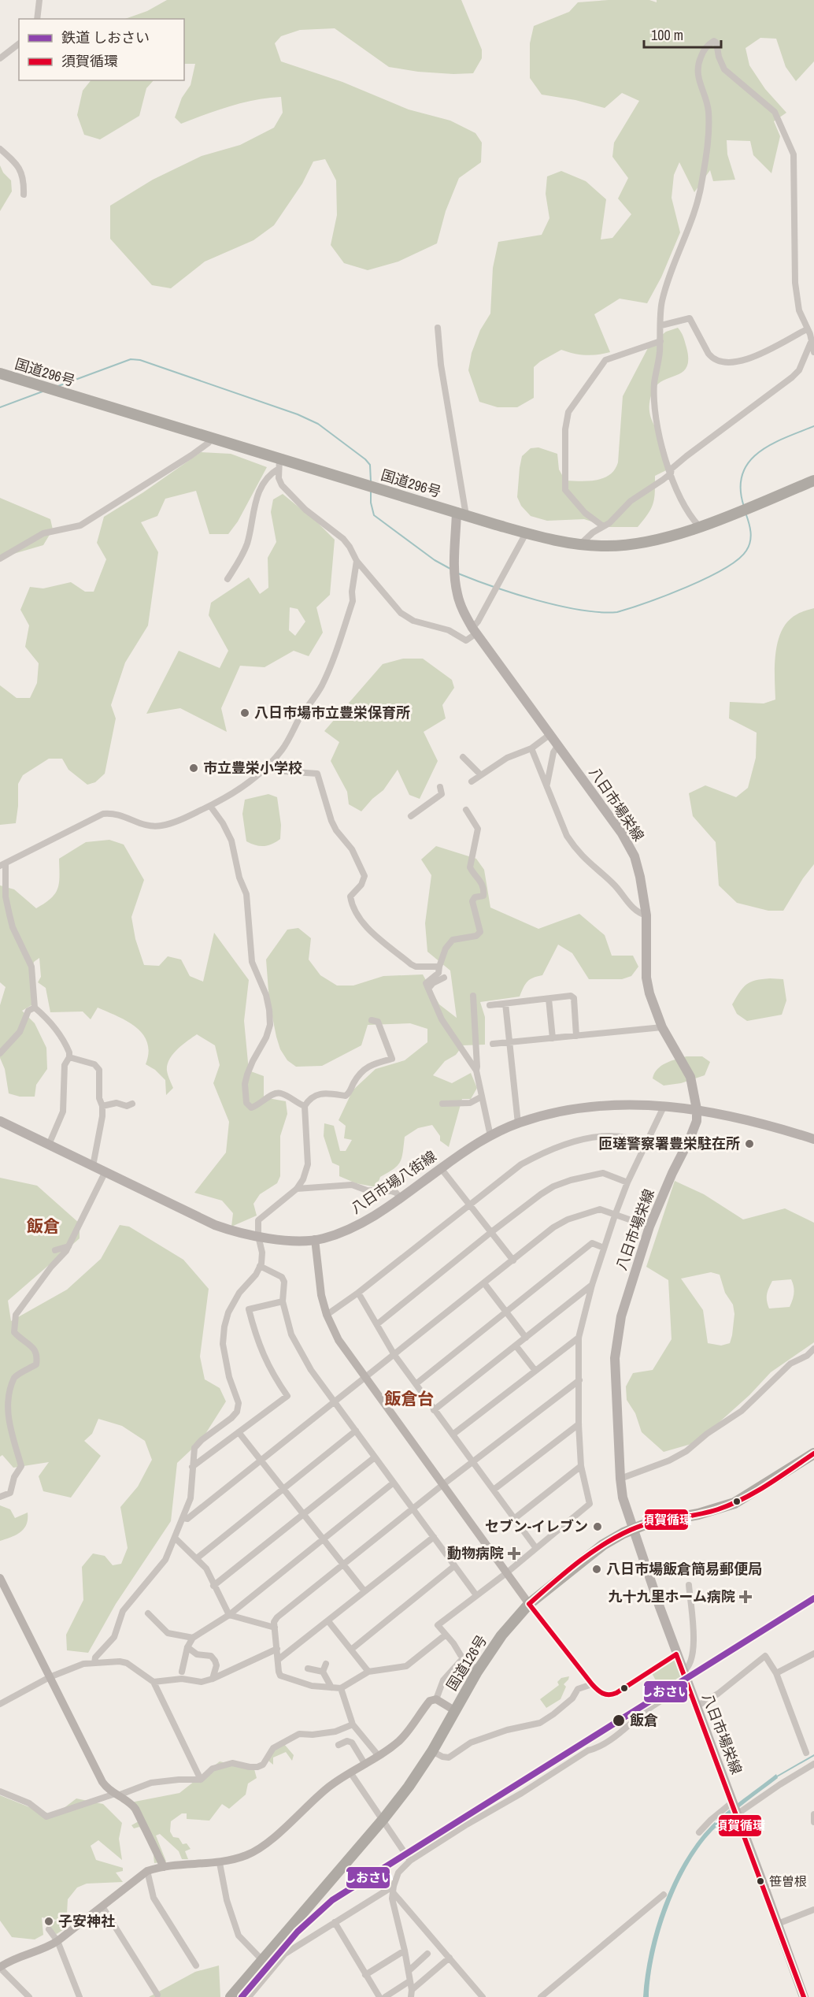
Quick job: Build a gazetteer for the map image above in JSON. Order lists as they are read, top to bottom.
{
  "streets": {
    "highway": ["国道296号", "国道126号"],
    "main road": ["八日市場栄線", "八日市場八街線"]
  },
  "crossings": [
    ["国道296号", "八日市場栄線"],
    ["八日市場栄線", "八日市場八街線"],
    ["八日市場栄線", "国道126号"]
  ],
  "districts": ["飯倉", "飯倉台"],
  "places": {
    "other": [
      "八日市場市立豊栄保育所",
      "市立豊栄小学校",
      "匝瑳警察署豊栄駐在所",
      "セブン-イレブン",
      "八日市場飯倉簡易郵便局",
      "飯倉",
      "笹曽根",
      "子安神社"
    ],
    "health": ["動物病院", "九十九里ホーム病院"]
  },
  "lines": ["transit line 須賀循環", "rail line しおさい"],
  "legend": ["鉄道 しおさい", "須賀循環"],
  "scale_bar": "100 m"
}
